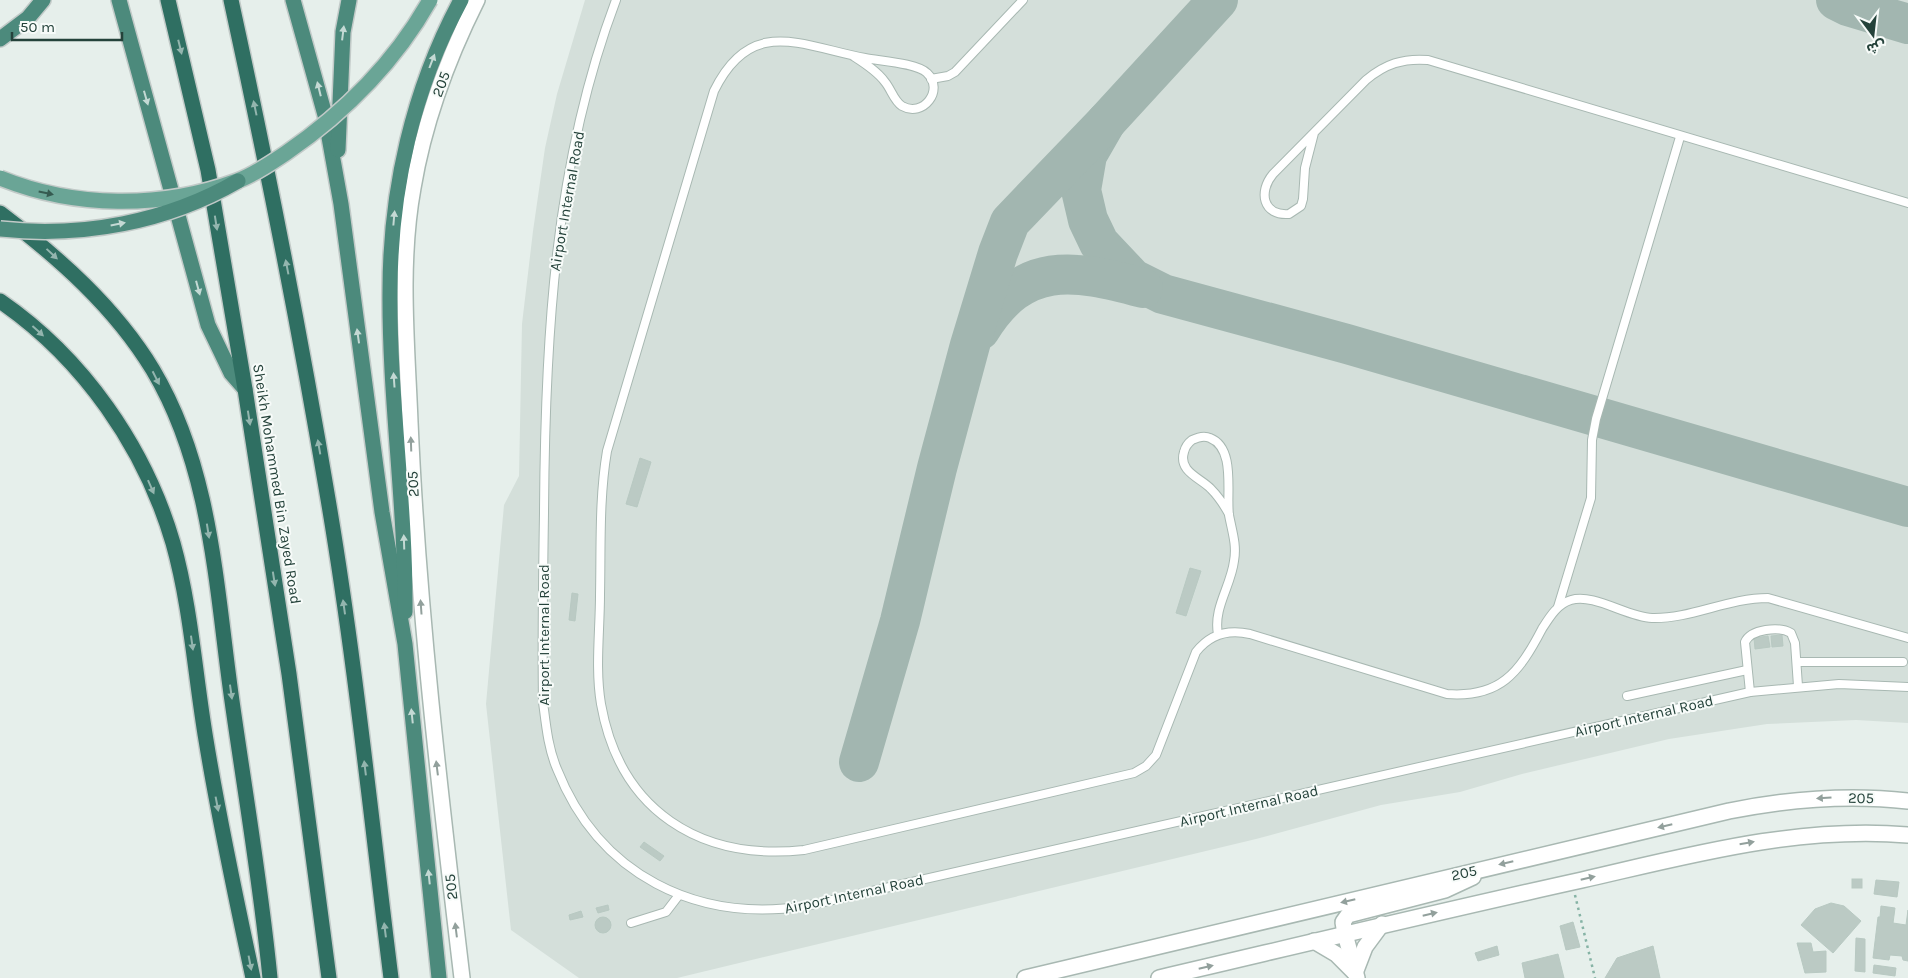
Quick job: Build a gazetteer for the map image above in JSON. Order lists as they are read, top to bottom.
{
  "streets": {
    "highway": ["Sheikh Mohammed Bin Zayed Road"],
    "street": ["205"],
    "lane": ["Airport Internal Road"]
  },
  "scale_bar": "50 m",
  "north": "bottom"
}
